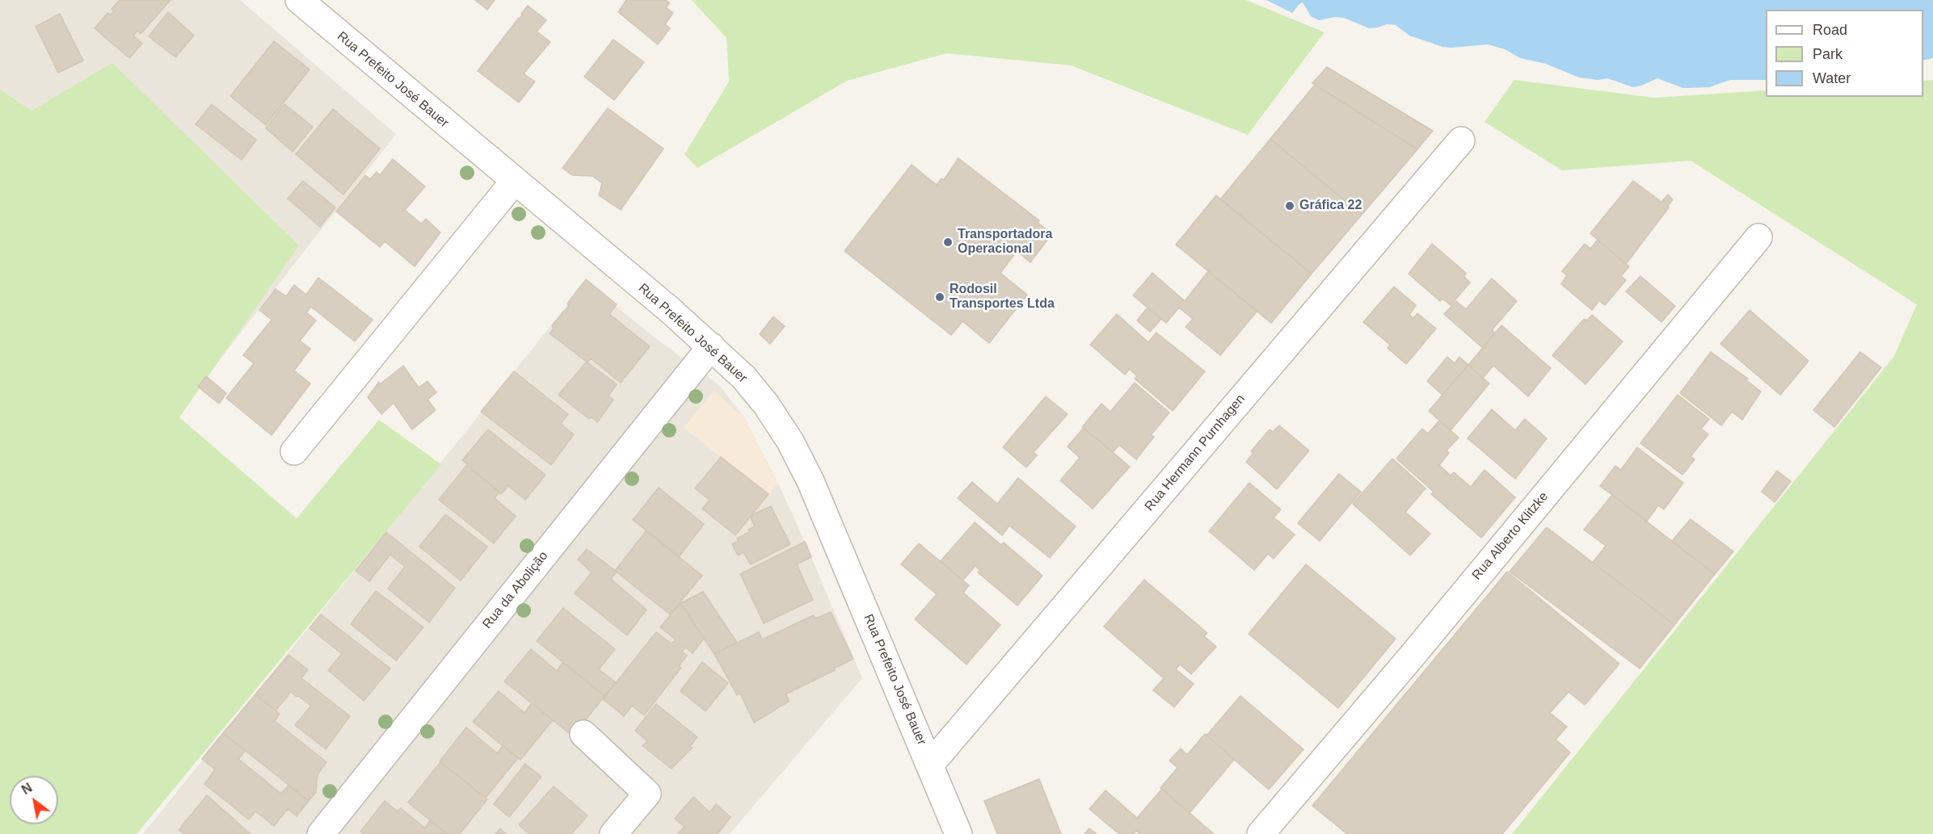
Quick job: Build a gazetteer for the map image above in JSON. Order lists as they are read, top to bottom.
{
  "streets": {
    "street": [
      "Rua Prefeito José Bauer",
      "Rua Hermann Purnhagen",
      "Rua Alberto Klitzke",
      "Rua da Abolição"
    ]
  },
  "crossings": [
    ["Rua Prefeito José Bauer", "Rua Hermann Purnhagen"],
    ["Rua Prefeito José Bauer", "Rua da Abolição"]
  ],
  "places": ["Gráfica 22", "Transportadora Operacional", "Rodosil Transportes Ltda"],
  "legend": ["Road", "Park", "Water"],
  "north": "top left"
}
